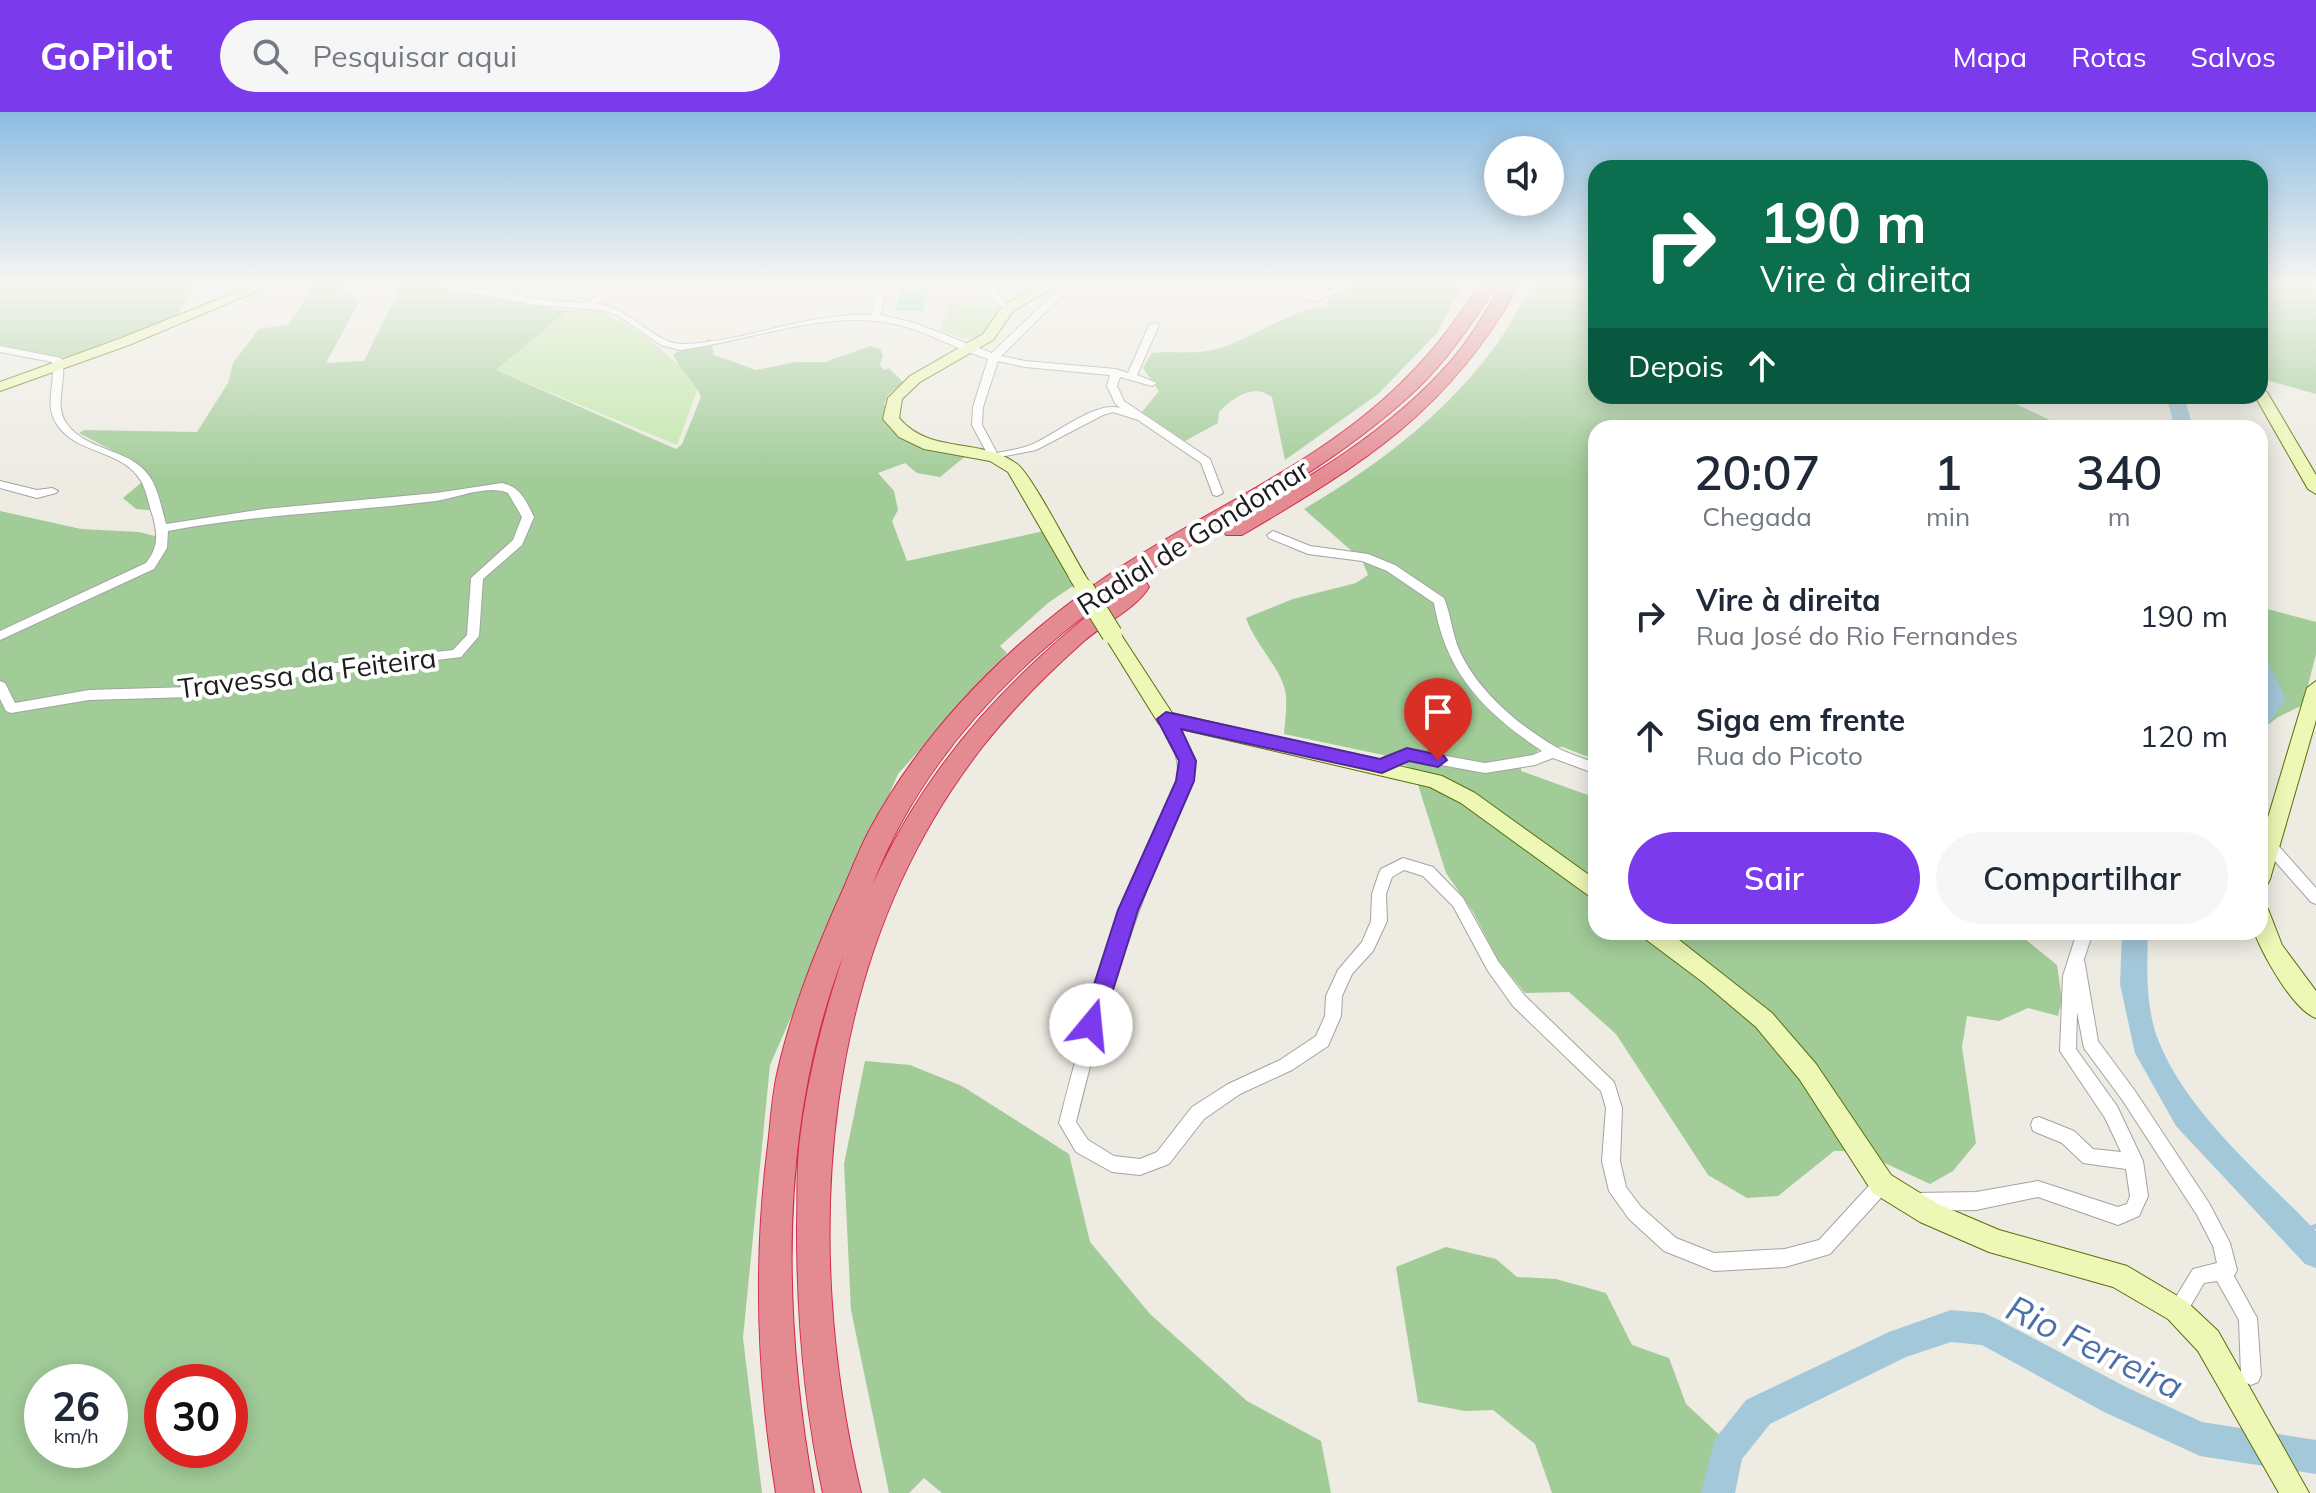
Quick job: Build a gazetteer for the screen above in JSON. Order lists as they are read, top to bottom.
{
  "streets": {
    "highway": ["Radial de Gondomar"],
    "street": ["Travessa da Feiteira"]
  },
  "water": ["Rio Ferreira"],
  "page": {
    "header": "GoPilot",
    "search": "Pesquisar aqui",
    "nav": ["Mapa", "Rotas", "Salvos"],
    "turn": ["190 m", "Vire à direita"],
    "then": "Depois",
    "eta": [
      "20:07",
      "Chegada",
      "1",
      "min",
      "340",
      "m"
    ],
    "list": [
      {
        "name": "Vire à direita",
        "note": "Rua José do Rio Fernandes",
        "value": "190 m"
      },
      {
        "name": "Siga em frente",
        "note": "Rua do Picoto",
        "value": "120 m"
      }
    ],
    "buttons": ["Sair", "Compartilhar"],
    "speed": "26 km/h",
    "limit": "30"
  }
}
